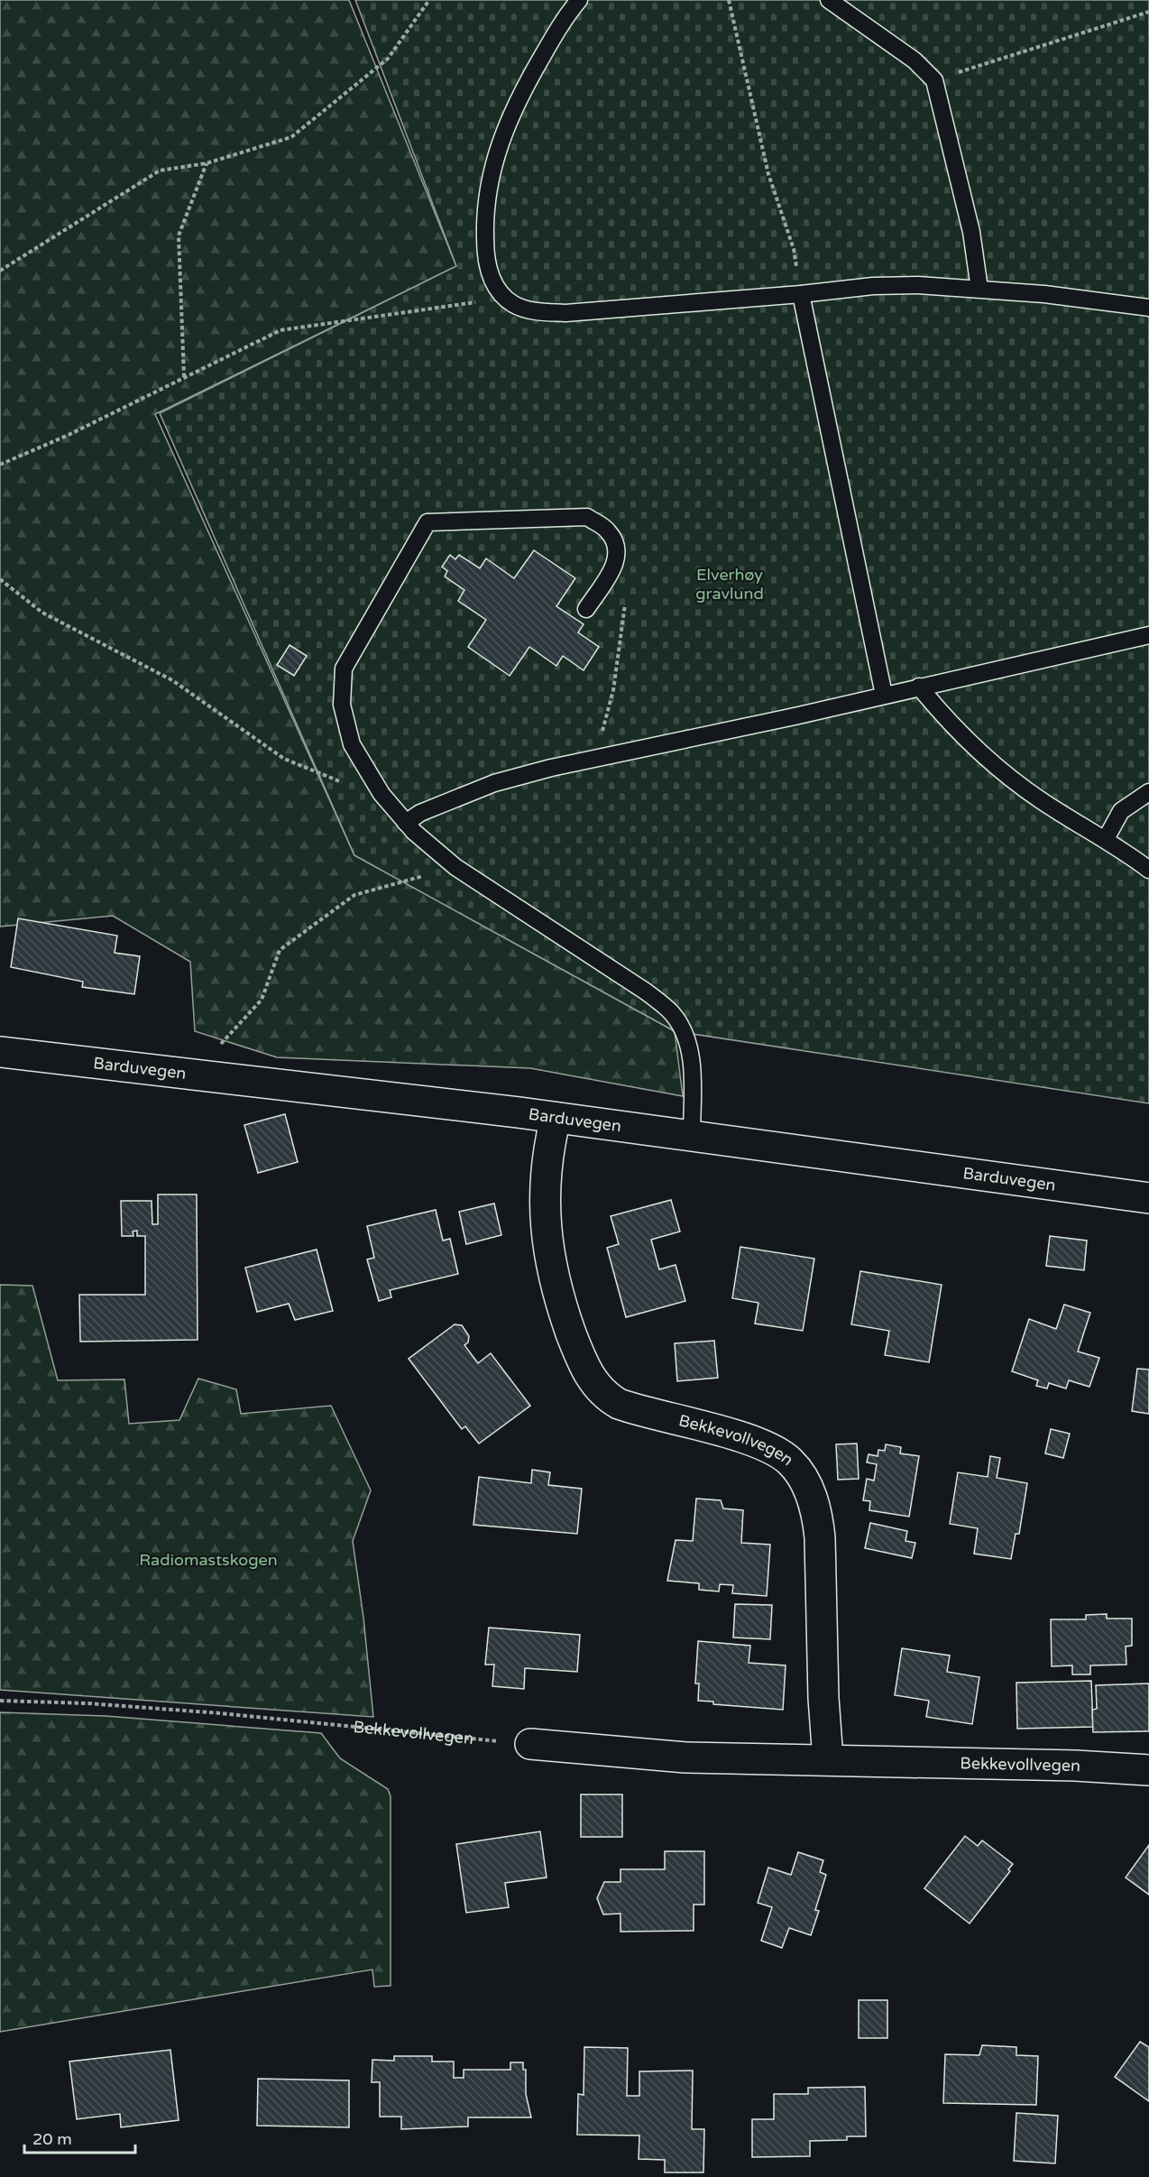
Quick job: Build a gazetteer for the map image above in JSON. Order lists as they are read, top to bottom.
{
  "streets": {
    "street": ["Barduvegen", "Bekkevollvegen"]
  },
  "crossings": [
    ["Barduvegen", "Bekkevollvegen"]
  ],
  "parks": ["Elverhøy gravlund", "Radiomastskogen"],
  "scale_bar": "20 m"
}
